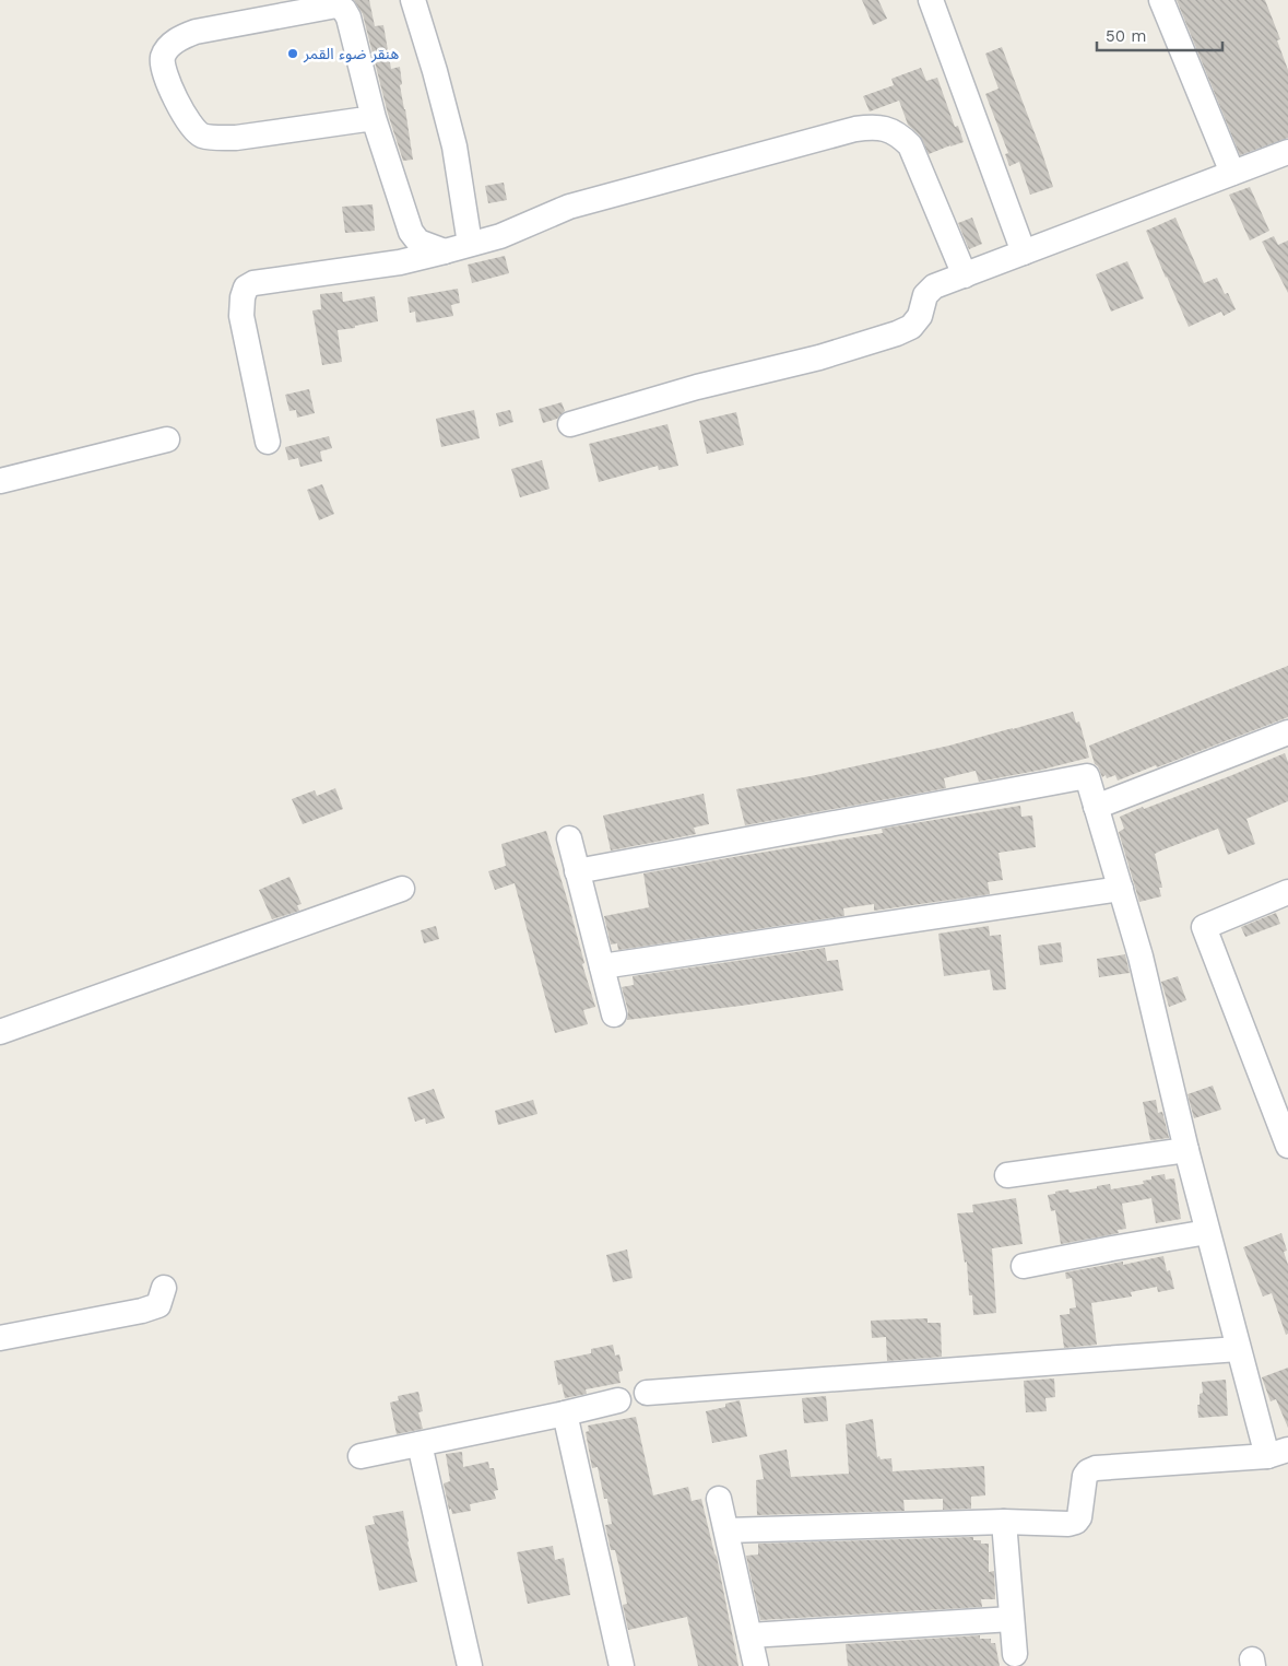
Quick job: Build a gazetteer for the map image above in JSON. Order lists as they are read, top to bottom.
{
  "places": ["هنقر ضوء القمر"],
  "scale_bar": "50 m"
}
